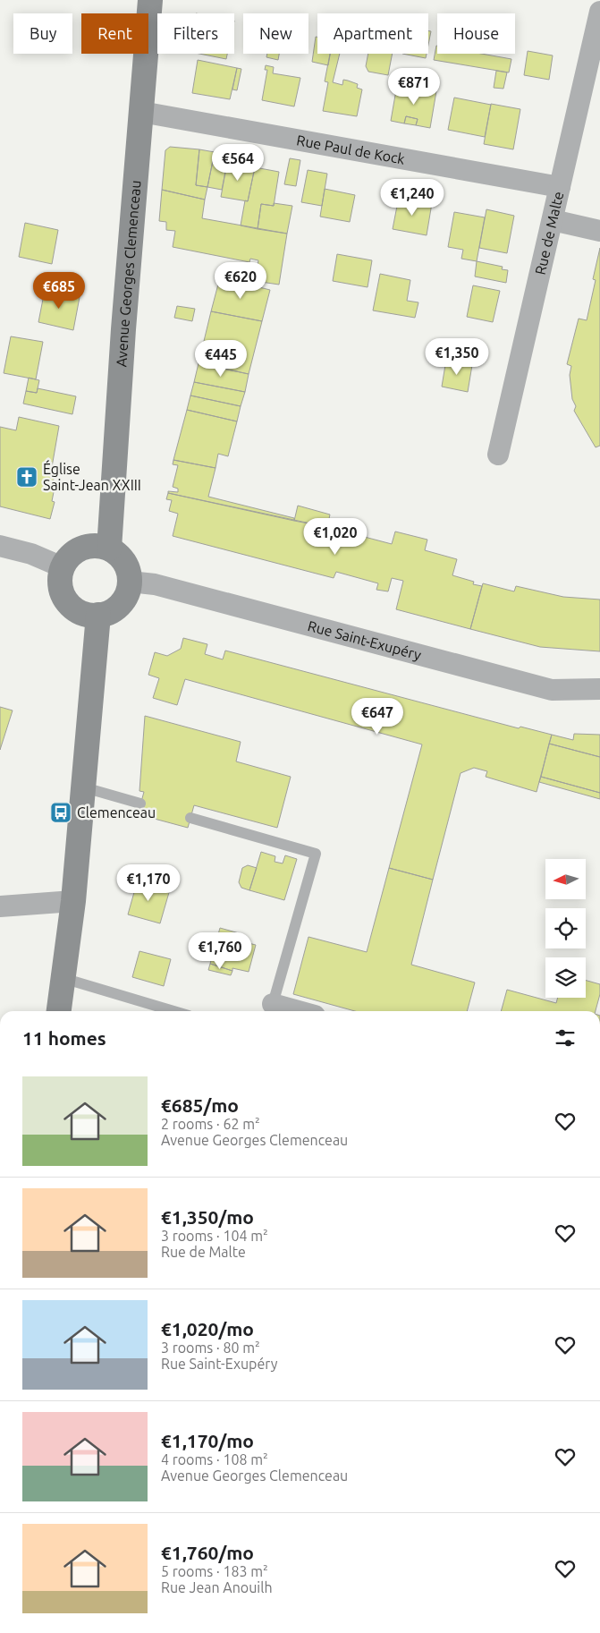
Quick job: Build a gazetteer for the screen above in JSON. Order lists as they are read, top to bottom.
{
  "streets": {
    "main road": ["Avenue Georges Clemenceau"],
    "street": ["Rue Paul de Kock", "Rue de Malte", "Rue Saint-Exupéry"]
  },
  "crossings": [
    ["Rue Paul de Kock", "Rue de Malte"],
    ["Rue Paul de Kock", "Avenue Georges Clemenceau"],
    ["Avenue Georges Clemenceau", "Rue Saint-Exupéry"]
  ],
  "places": {
    "church": ["Église Saint-Jean XXIII"],
    "bus stop": ["Clemenceau"]
  },
  "north": "left",
  "page": {
    "chip": [
      "Buy",
      "Rent",
      "Filters",
      "New",
      "Apartment",
      "House"
    ],
    "price": [
      "€871",
      "€564",
      "€1,240",
      "€620",
      "€685",
      "€1,350",
      "€445",
      "€1,020",
      "€647",
      "€1,170",
      "€1,760"
    ],
    "heading": "11 homes",
    "list": [
      {
        "name": "€685/mo",
        "note": "2 rooms · 62 m² · Avenue Georges Clemenceau"
      },
      {
        "name": "€1,350/mo",
        "note": "3 rooms · 104 m² · Rue de Malte"
      },
      {
        "name": "€1,020/mo",
        "note": "3 rooms · 80 m² · Rue Saint-Exupéry"
      },
      {
        "name": "€1,170/mo",
        "note": "4 rooms · 108 m² · Avenue Georges Clemenceau"
      },
      {
        "name": "€1,760/mo",
        "note": "5 rooms · 183 m² · Rue Jean Anouilh"
      }
    ]
  }
}
